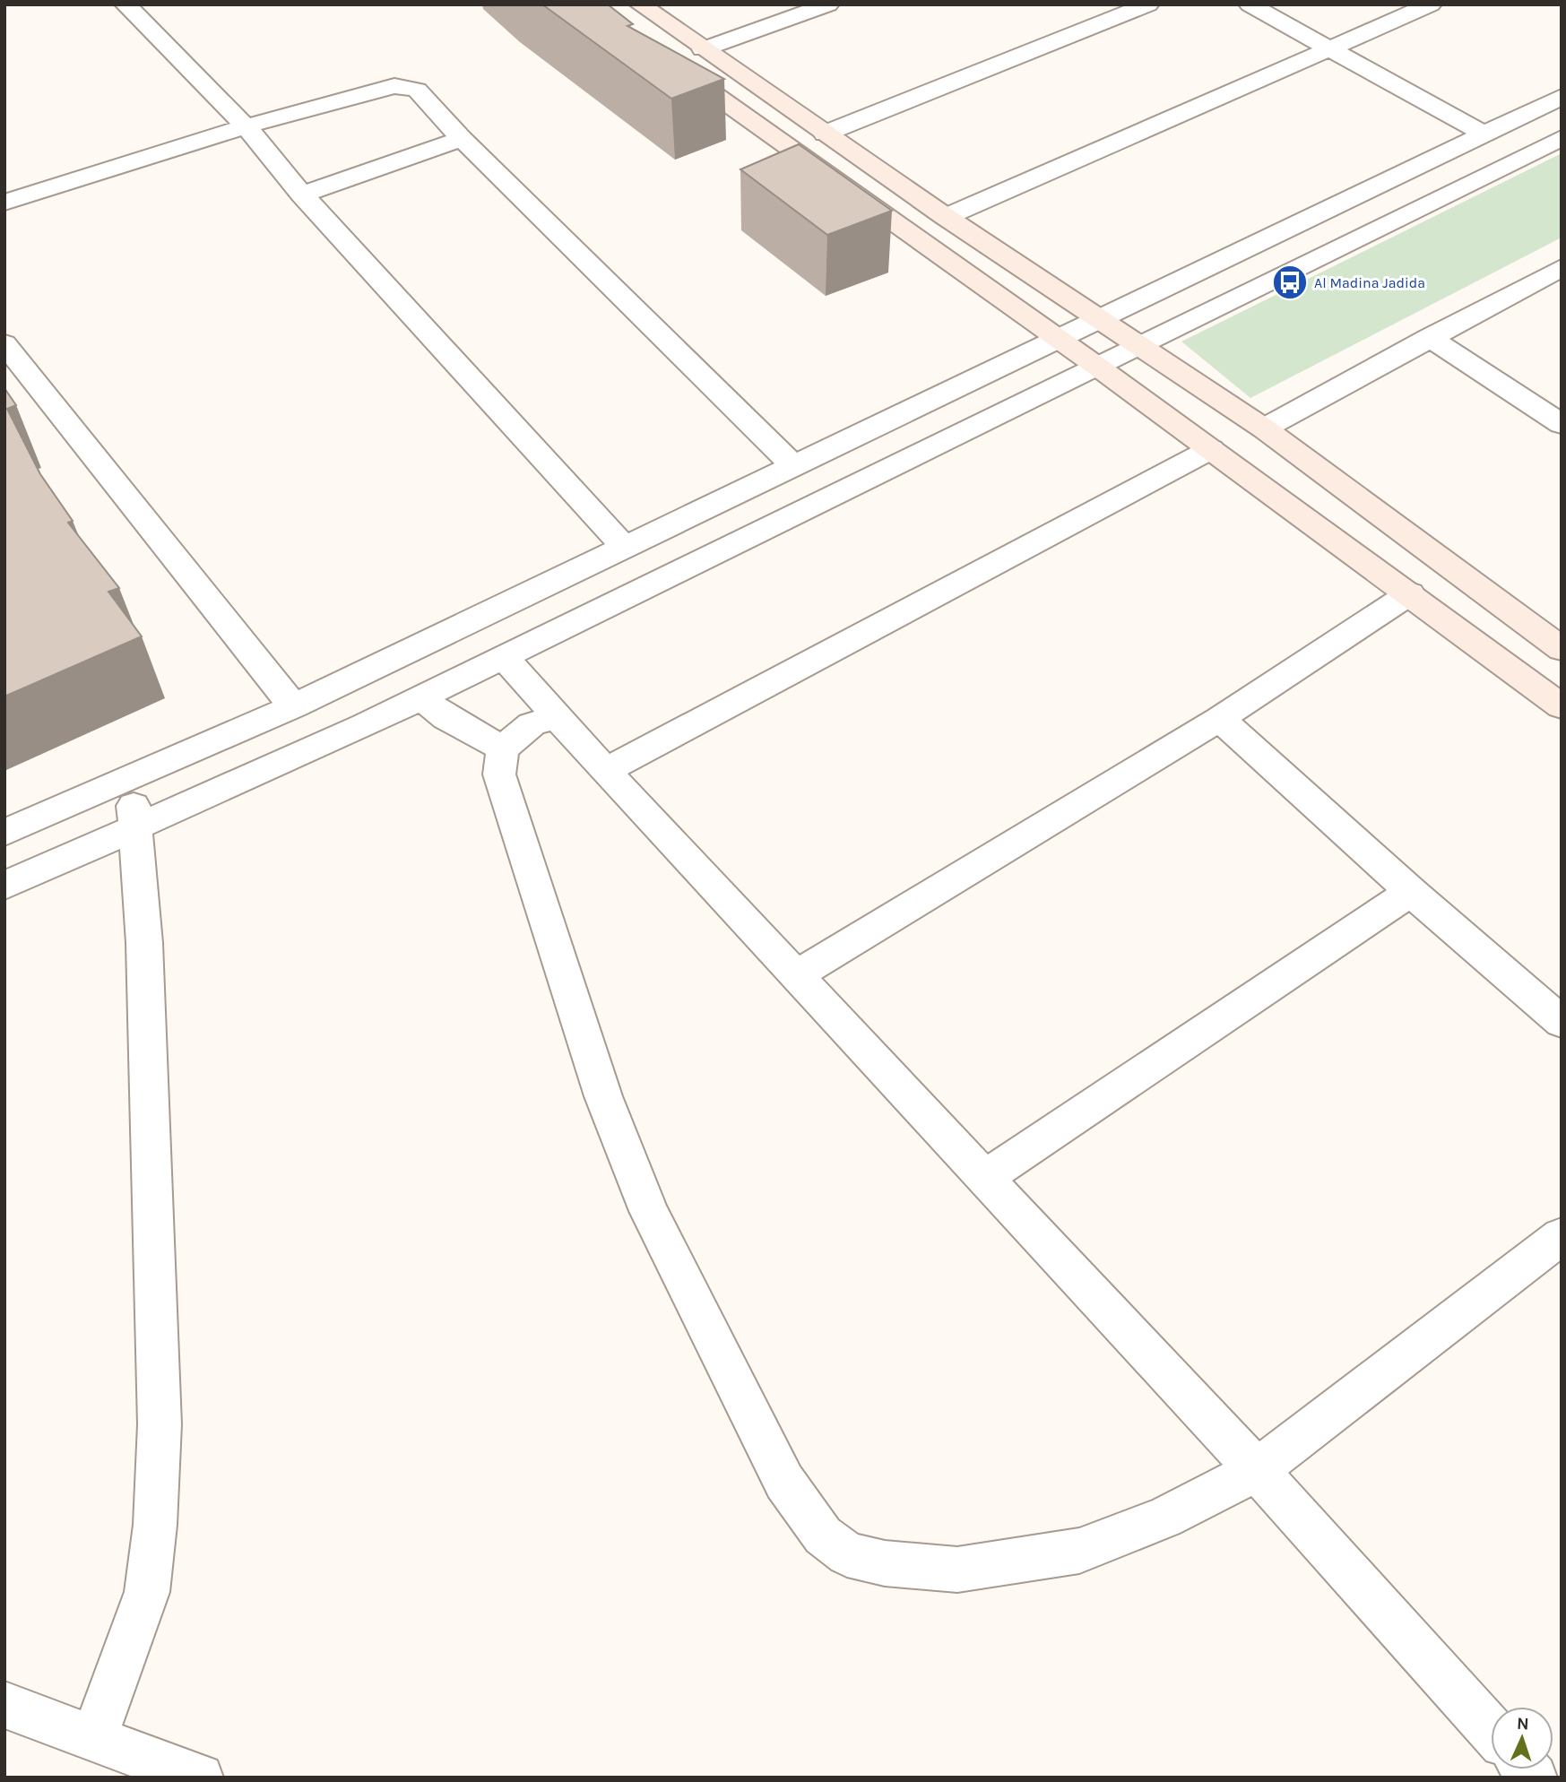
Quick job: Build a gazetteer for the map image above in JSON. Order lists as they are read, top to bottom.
{
  "places": {
    "bus stop": ["Al Madina Jadida"]
  },
  "north": "top"
}
